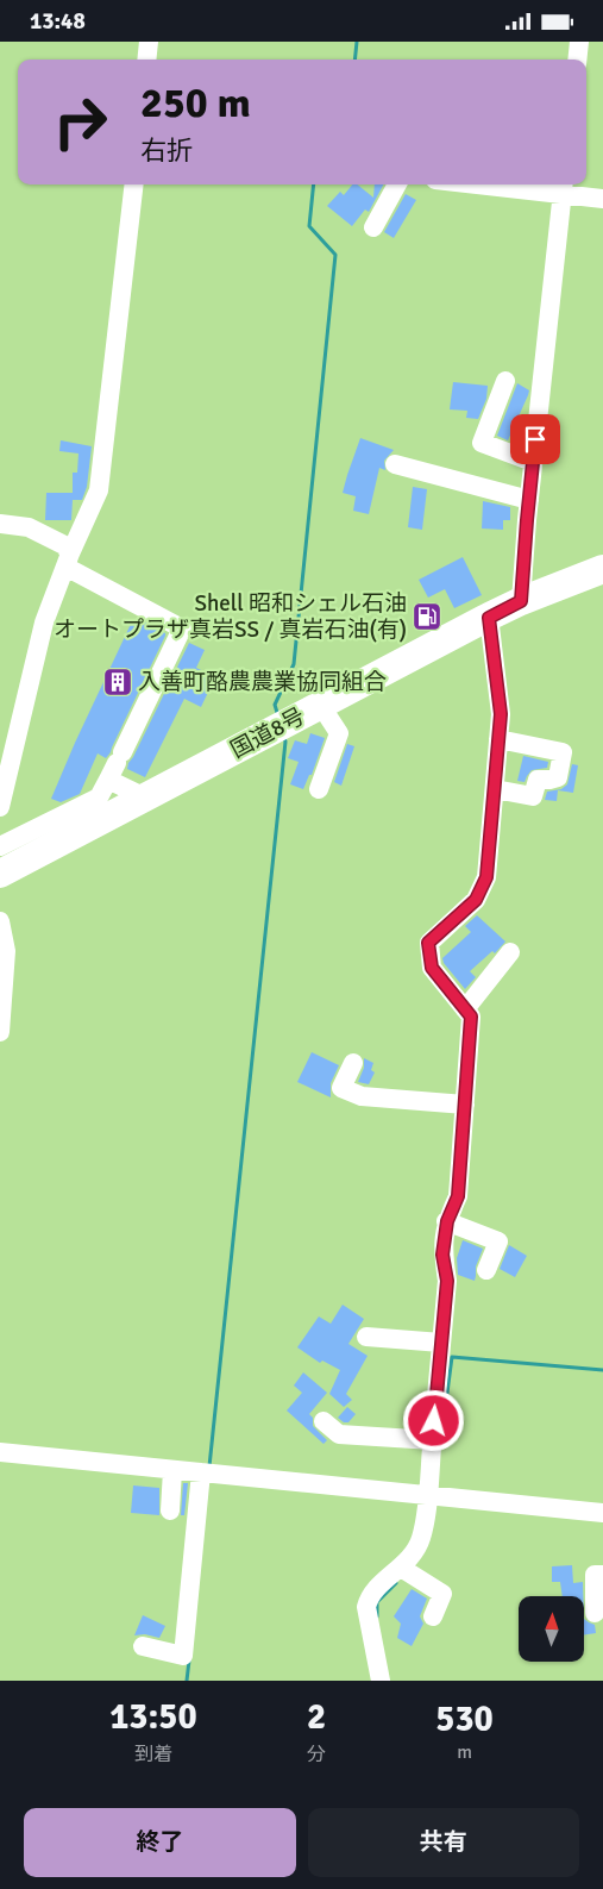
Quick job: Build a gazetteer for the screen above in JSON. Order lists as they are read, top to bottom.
{
  "streets": {
    "highway": ["国道8号"]
  },
  "places": {
    "fuel station": ["Shell 昭和シェル石油 オートプラザ真岩SS / 真岩石油(有)"],
    "building": ["入善町酪農農業協同組合"]
  },
  "north": "top",
  "page": {
    "status": "13:48",
    "turn": ["250 m", "右折"],
    "eta": [
      "13:50",
      "到着",
      "2",
      "分",
      "530",
      "m"
    ],
    "buttons": ["終了", "共有"]
  }
}
